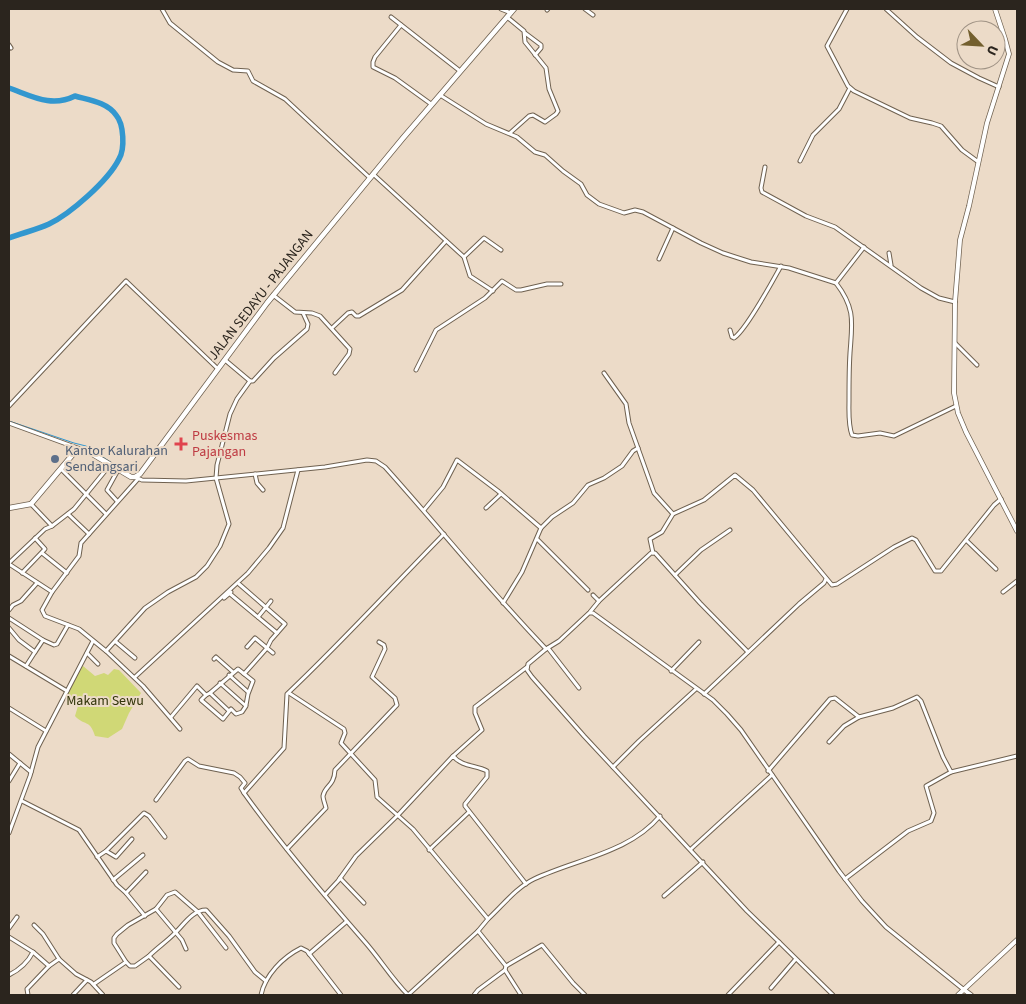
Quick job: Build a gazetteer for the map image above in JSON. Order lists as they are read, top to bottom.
{
  "streets": {
    "main road": ["JALAN SEDAYU - PAJANGAN"]
  },
  "parks": ["Makam Sewu"],
  "places": {
    "health": ["Puskesmas Pajangan"],
    "other": ["Kantor Kalurahan Sendangsari"]
  },
  "north": "bottom right"
}
